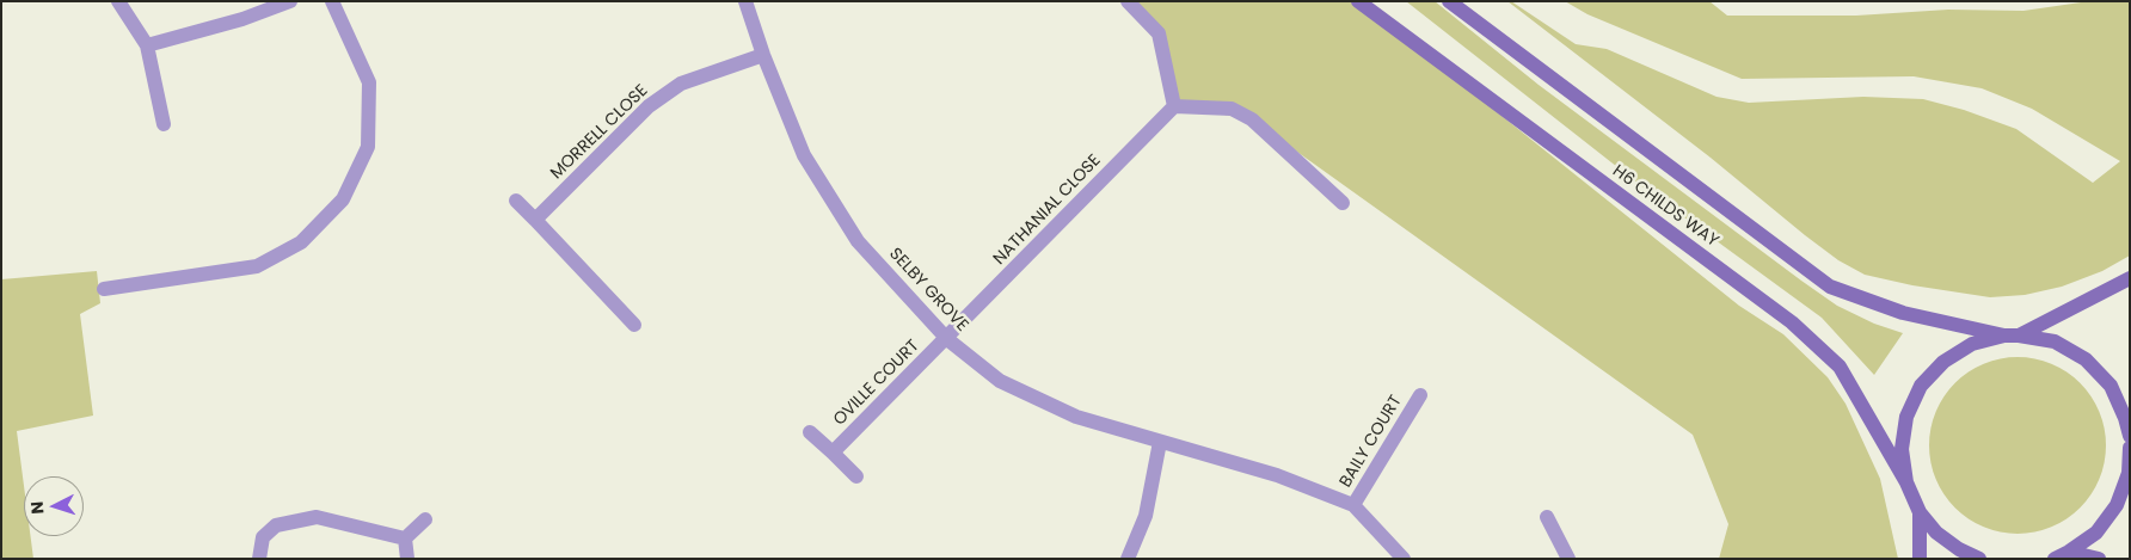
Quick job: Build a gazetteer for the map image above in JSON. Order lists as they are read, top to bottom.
{
  "streets": {
    "street": [
      "MORRELL CLOSE",
      "H6 CHILDS WAY",
      "NATHANIAL CLOSE",
      "SELBY GROVE",
      "OVILLE COURT",
      "BAILY COURT"
    ]
  },
  "crossings": [
    ["MORRELL CLOSE", "SELBY GROVE"],
    ["NATHANIAL CLOSE", "SELBY GROVE"],
    ["NATHANIAL CLOSE", "OVILLE COURT"],
    ["SELBY GROVE", "OVILLE COURT"],
    ["SELBY GROVE", "BAILY COURT"]
  ],
  "north": "left"
}
